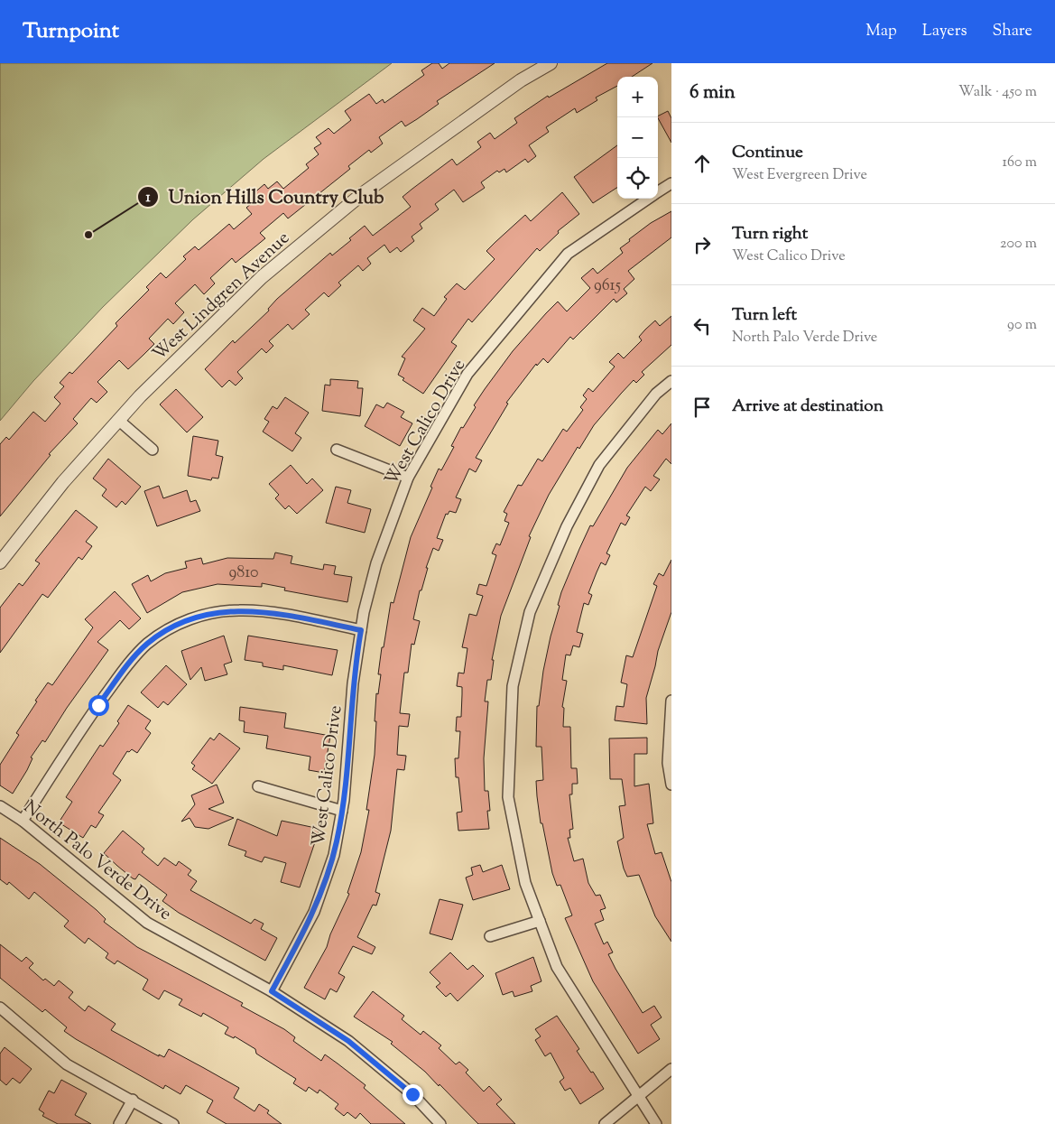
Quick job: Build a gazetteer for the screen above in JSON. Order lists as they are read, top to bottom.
{
  "streets": {
    "street": ["West Lindgren Avenue", "West Calico Drive", "North Palo Verde Drive"]
  },
  "crossings": [
    ["West Calico Drive", "North Palo Verde Drive"]
  ],
  "places": ["Union Hills Country Club"],
  "house_numbers": ["9615", "9810"],
  "page": {
    "header": "Turnpoint",
    "nav": ["Map", "Layers", "Share"],
    "heading": ["6 min", "Walk · 450 m"],
    "map_buttons": ["+", "−"],
    "list": [
      ["Continue", "West Evergreen Drive", "160 m"],
      ["Turn right", "West Calico Drive", "200 m"],
      ["Turn left", "North Palo Verde Drive", "90 m"],
      "Arrive at destination"
    ]
  }
}
